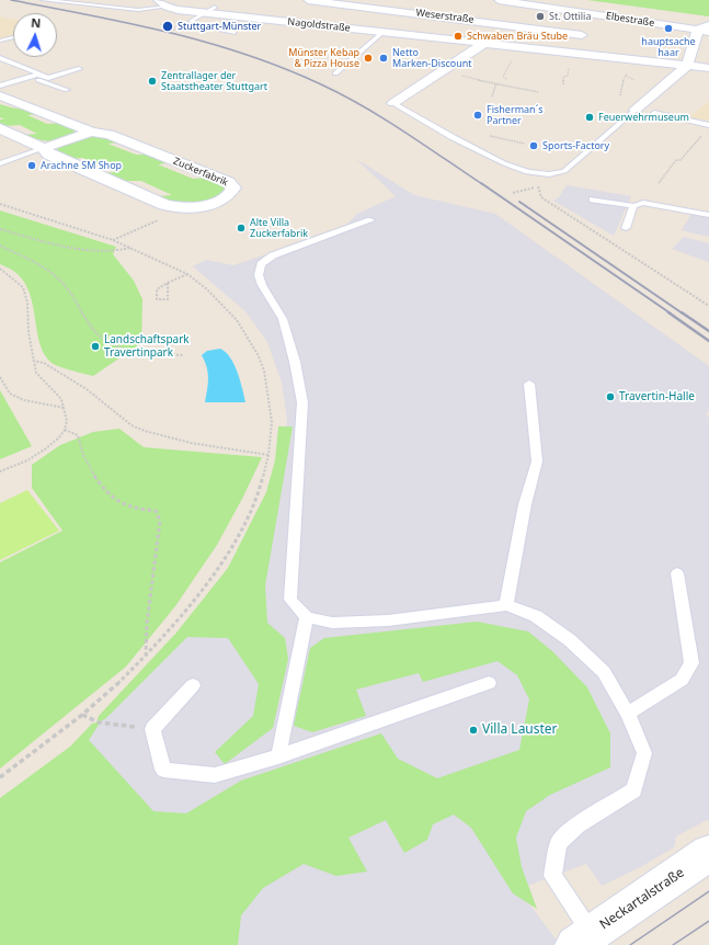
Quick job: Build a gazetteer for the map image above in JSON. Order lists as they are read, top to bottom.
{
  "streets": {
    "street": [
      "Weserstraße",
      "Elbestraße",
      "Nagoldstraße",
      "Zuckerfabrik",
      "Neckartalstraße"
    ]
  },
  "places": [
    "St. Ottilia",
    "Stuttgart-Münster",
    "hauptsache haar",
    "Schwaben Bräu Stube",
    "Münster Kebap & Pizza House",
    "Netto Marken-Discount",
    "Zentrallager der Staatstheater Stuttgart",
    "Fisherman´s Partner",
    "Feuerwehrmuseum",
    "Sports-Factory",
    "Arachne SM Shop",
    "Alte Villa Zuckerfabrik",
    "Landschaftspark Travertinpark",
    "Travertin-Halle",
    "Villa Lauster"
  ],
  "north": "top"
}
